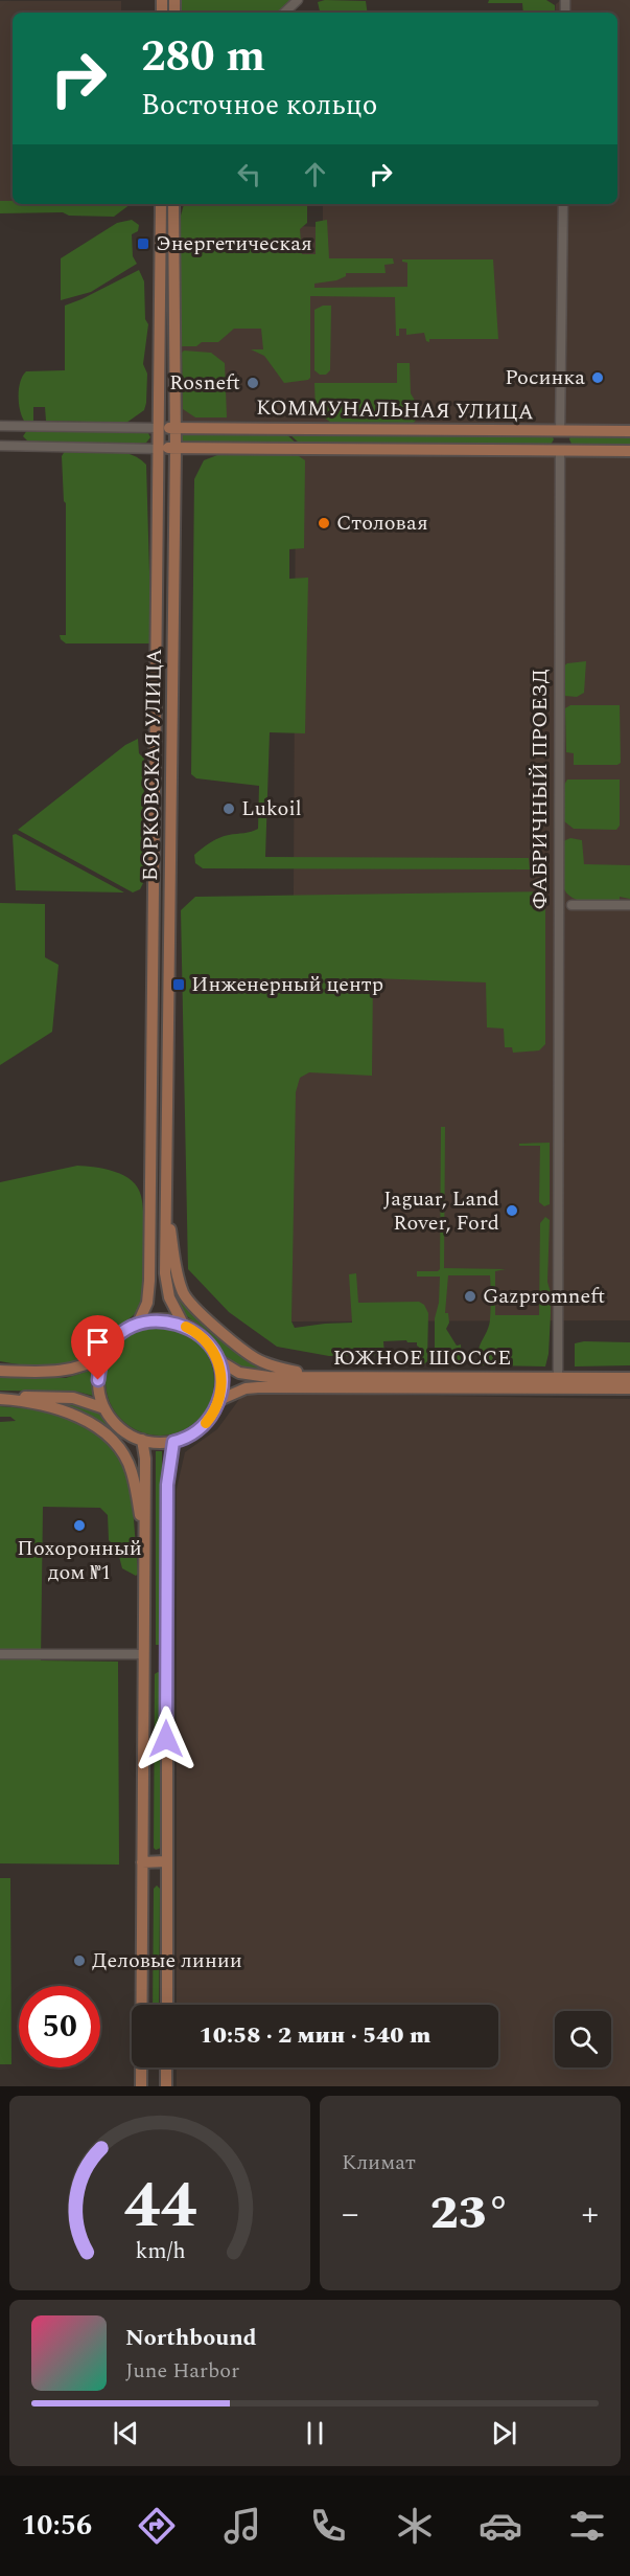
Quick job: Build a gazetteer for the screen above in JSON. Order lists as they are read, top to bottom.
{
  "streets": {
    "main road": [
      "КОММУНАЛЬНАЯ УЛИЦА",
      "БОРКОВСКАЯ УЛИЦА",
      "ФАБРИЧНЫЙ ПРОЕЗД",
      "ЮЖНОЕ ШОССЕ"
    ]
  },
  "crossings": [
    ["КОММУНАЛЬНАЯ УЛИЦА", "БОРКОВСКАЯ УЛИЦА"],
    ["КОММУНАЛЬНАЯ УЛИЦА", "ФАБРИЧНЫЙ ПРОЕЗД"],
    ["БОРКОВСКАЯ УЛИЦА", "ЮЖНОЕ ШОССЕ"],
    ["ФАБРИЧНЫЙ ПРОЕЗД", "ЮЖНОЕ ШОССЕ"]
  ],
  "places": {
    "transit": ["Энергетическая", "Инженерный центр"],
    "other": [
      "Росинка",
      "Rosneft",
      "Столовая",
      "Lukoil",
      "Jaguar, Land Rover, Ford",
      "Gazpromneft",
      "Похоронный дом №1",
      "Деловые линии"
    ]
  },
  "page": {
    "turn": ["280 m", "Восточное кольцо"],
    "limit": "50",
    "trip": "10:58 · 2 мин · 540 m",
    "tile": "Климат",
    "heat": ["−", "23°", "+"],
    "song": ["Northbound", "June Harbor"],
    "tabs": "10:56",
    "gauge": ["44", "km/h"]
  }
}
